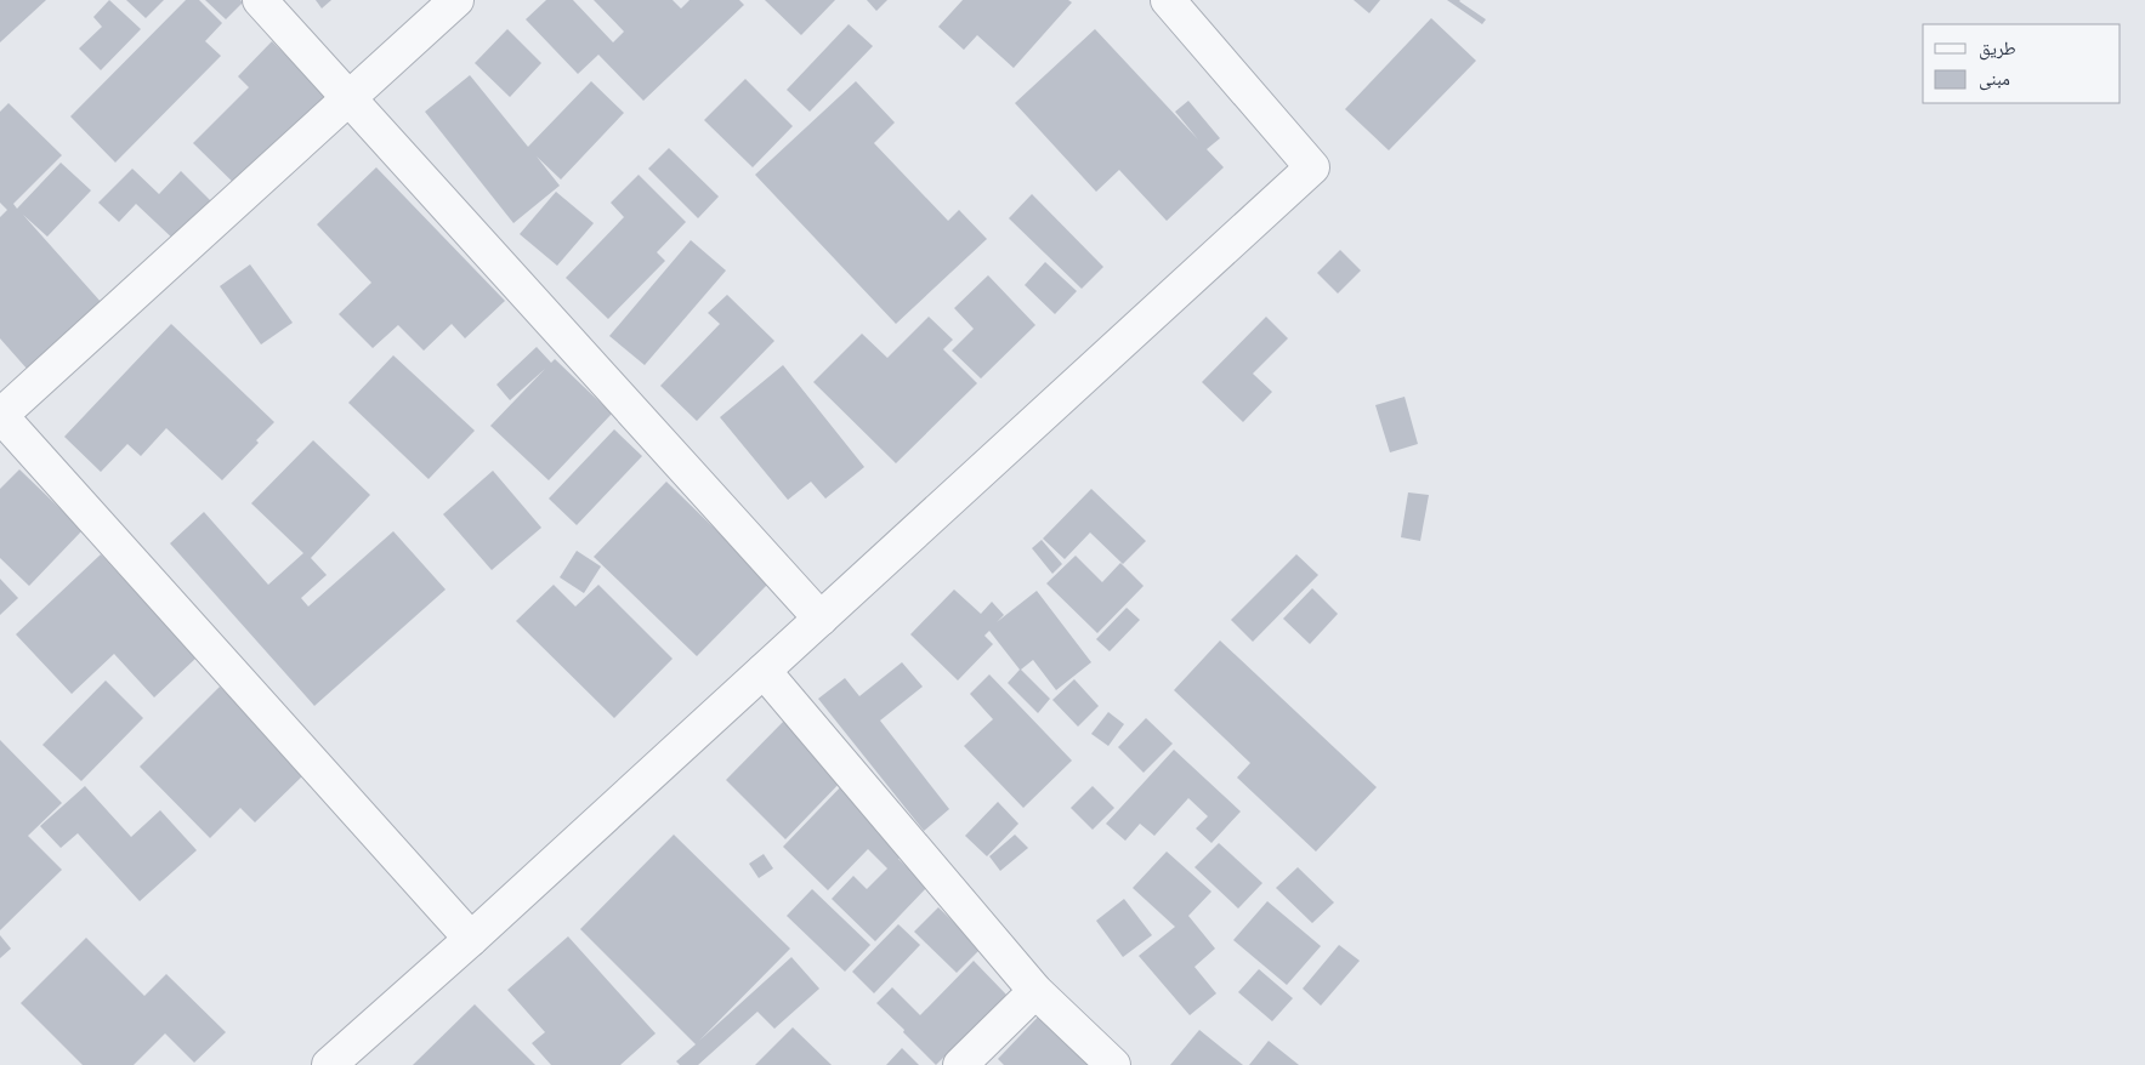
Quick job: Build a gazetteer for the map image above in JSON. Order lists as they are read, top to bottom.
{
  "legend": ["طريق", "مبنى"]
}
